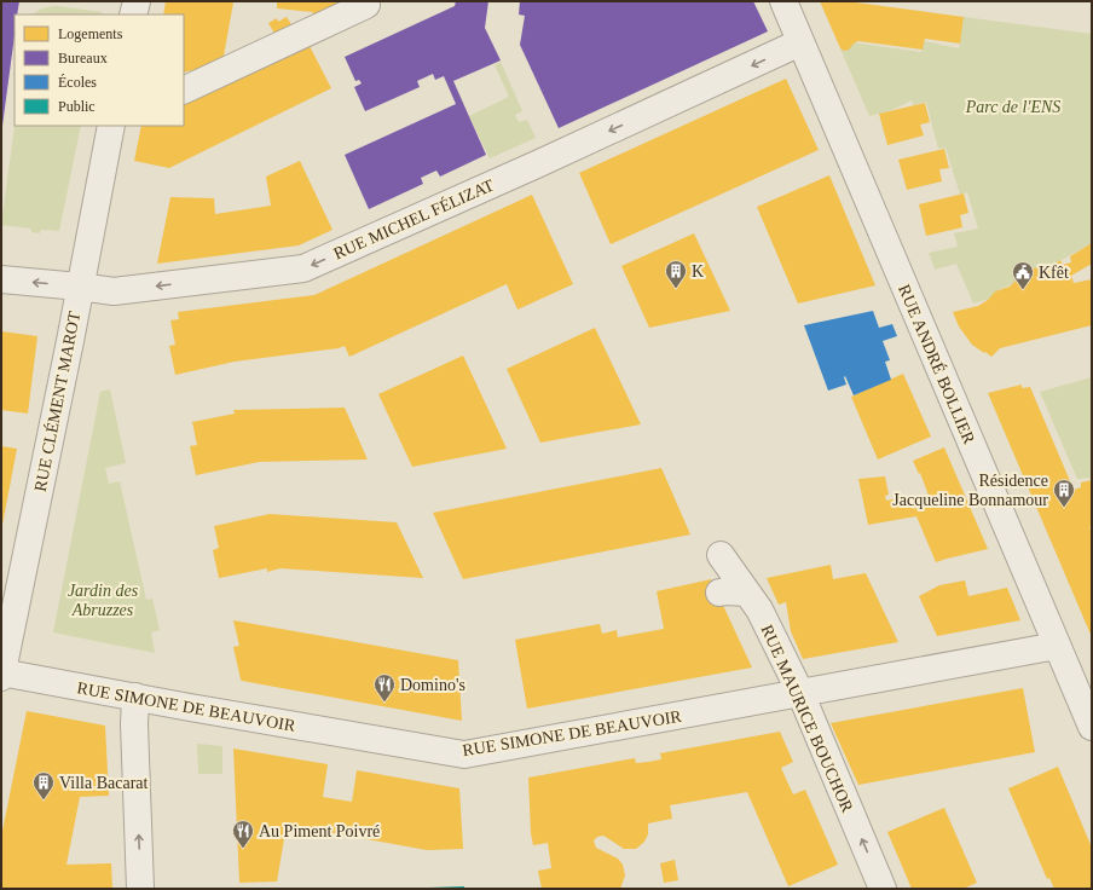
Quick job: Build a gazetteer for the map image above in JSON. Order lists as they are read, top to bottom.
{
  "streets": {
    "street": [
      "RUE MICHEL FÉLIZAT",
      "RUE ANDRÉ BOLLIER",
      "RUE CLÉMENT MAROT",
      "RUE SIMONE DE BEAUVOIR",
      "RUE MAURICE BOUCHOR"
    ]
  },
  "crossings": [
    ["RUE MICHEL FÉLIZAT", "RUE ANDRÉ BOLLIER"],
    ["RUE MICHEL FÉLIZAT", "RUE CLÉMENT MAROT"],
    ["RUE ANDRÉ BOLLIER", "RUE SIMONE DE BEAUVOIR"],
    ["RUE CLÉMENT MAROT", "RUE SIMONE DE BEAUVOIR"],
    ["RUE SIMONE DE BEAUVOIR", "RUE MAURICE BOUCHOR"]
  ],
  "one_way": ["RUE MICHEL FÉLIZAT", "RUE MAURICE BOUCHOR"],
  "parks": ["Parc de l'ENS", "Jardin des Abruzzes"],
  "places": {
    "building": ["K", "Résidence Jacqueline Bonnamour", "Villa Bacarat"],
    "public building": ["Kfêt"],
    "restaurant": ["Domino's", "Au Piment Poivré"]
  },
  "legend": [
    "Logements",
    "Bureaux",
    "Écoles",
    "Public"
  ]
}
